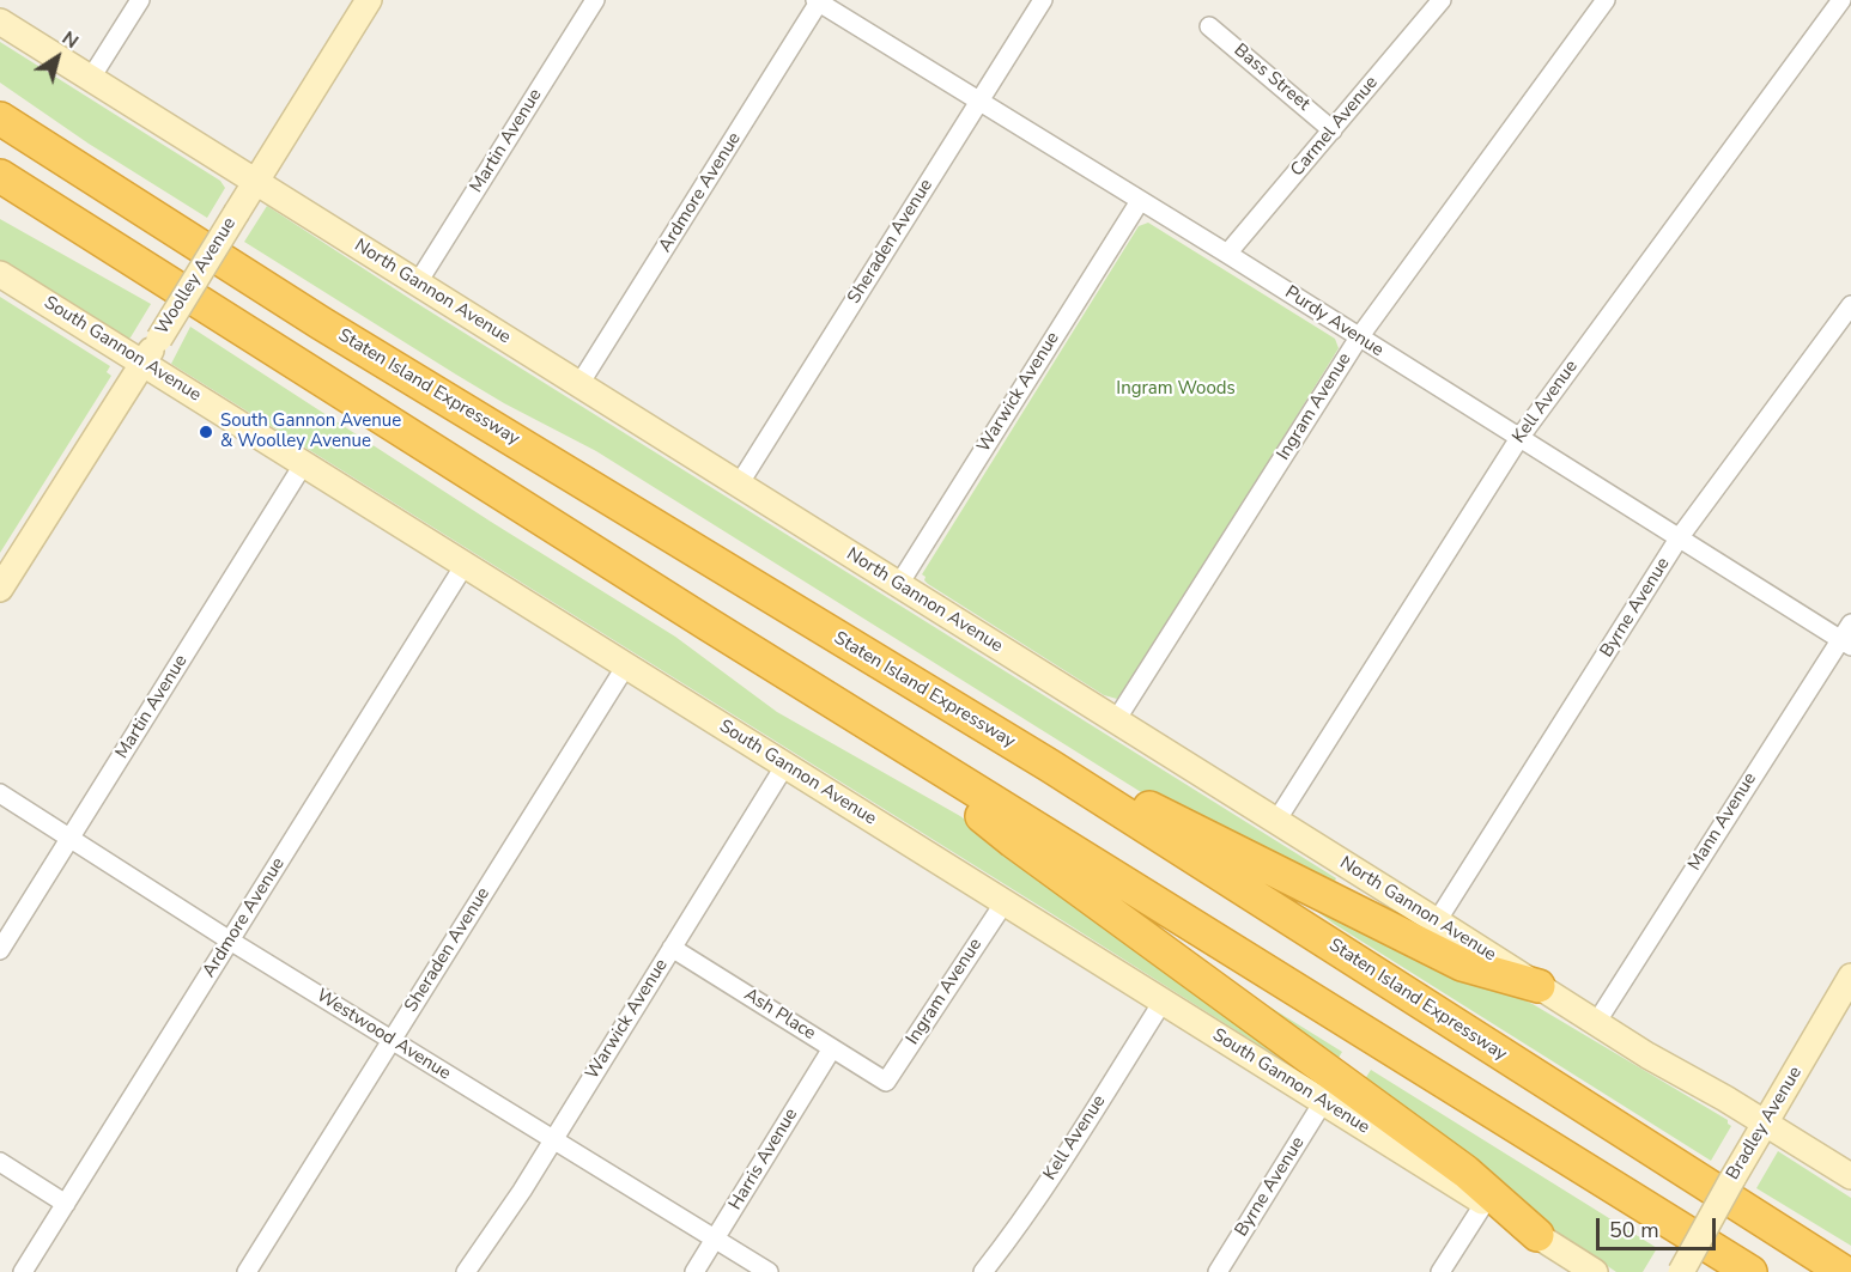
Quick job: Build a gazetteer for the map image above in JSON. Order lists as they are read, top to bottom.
{
  "streets": {
    "highway": ["Staten Island Expressway"],
    "main road": [
      "Woolley Avenue",
      "North Gannon Avenue",
      "South Gannon Avenue",
      "Bradley Avenue"
    ],
    "street": [
      "Bass Street",
      "Carmel Avenue",
      "Martin Avenue",
      "Ardmore Avenue",
      "Sheraden Avenue",
      "Purdy Avenue",
      "Warwick Avenue",
      "Kell Avenue",
      "Ingram Avenue",
      "Byrne Avenue",
      "Mann Avenue",
      "Ash Place",
      "Westwood Avenue",
      "Harris Avenue"
    ]
  },
  "crossings": [
    ["Bass Street", "Carmel Avenue"],
    ["Carmel Avenue", "Purdy Avenue"],
    ["Martin Avenue", "North Gannon Avenue"],
    ["Martin Avenue", "South Gannon Avenue"],
    ["Martin Avenue", "Westwood Avenue"],
    ["Ardmore Avenue", "North Gannon Avenue"],
    ["Ardmore Avenue", "Purdy Avenue"],
    ["Ardmore Avenue", "South Gannon Avenue"],
    ["Ardmore Avenue", "Westwood Avenue"],
    ["Sheraden Avenue", "North Gannon Avenue"],
    ["Sheraden Avenue", "Purdy Avenue"],
    ["Sheraden Avenue", "South Gannon Avenue"],
    ["Sheraden Avenue", "Westwood Avenue"],
    ["Woolley Avenue", "North Gannon Avenue"],
    ["Woolley Avenue", "South Gannon Avenue"],
    ["North Gannon Avenue", "Warwick Avenue"],
    ["North Gannon Avenue", "Kell Avenue"],
    ["North Gannon Avenue", "Ingram Avenue"],
    ["North Gannon Avenue", "Byrne Avenue"],
    ["North Gannon Avenue", "Mann Avenue"],
    ["North Gannon Avenue", "Bradley Avenue"],
    ["Purdy Avenue", "Warwick Avenue"],
    ["Purdy Avenue", "Kell Avenue"],
    ["Purdy Avenue", "Ingram Avenue"],
    ["Purdy Avenue", "Byrne Avenue"],
    ["Purdy Avenue", "Mann Avenue"],
    ["South Gannon Avenue", "Warwick Avenue"],
    ["South Gannon Avenue", "Kell Avenue"],
    ["South Gannon Avenue", "Ingram Avenue"],
    ["South Gannon Avenue", "Byrne Avenue"],
    ["Warwick Avenue", "Ash Place"],
    ["Warwick Avenue", "Westwood Avenue"],
    ["Ingram Avenue", "Ash Place"],
    ["Ash Place", "Harris Avenue"],
    ["Westwood Avenue", "Harris Avenue"]
  ],
  "parks": ["Ingram Woods"],
  "places": ["South Gannon Avenue & Woolley Avenue"],
  "scale_bar": "50 m",
  "north": "top right"
}
